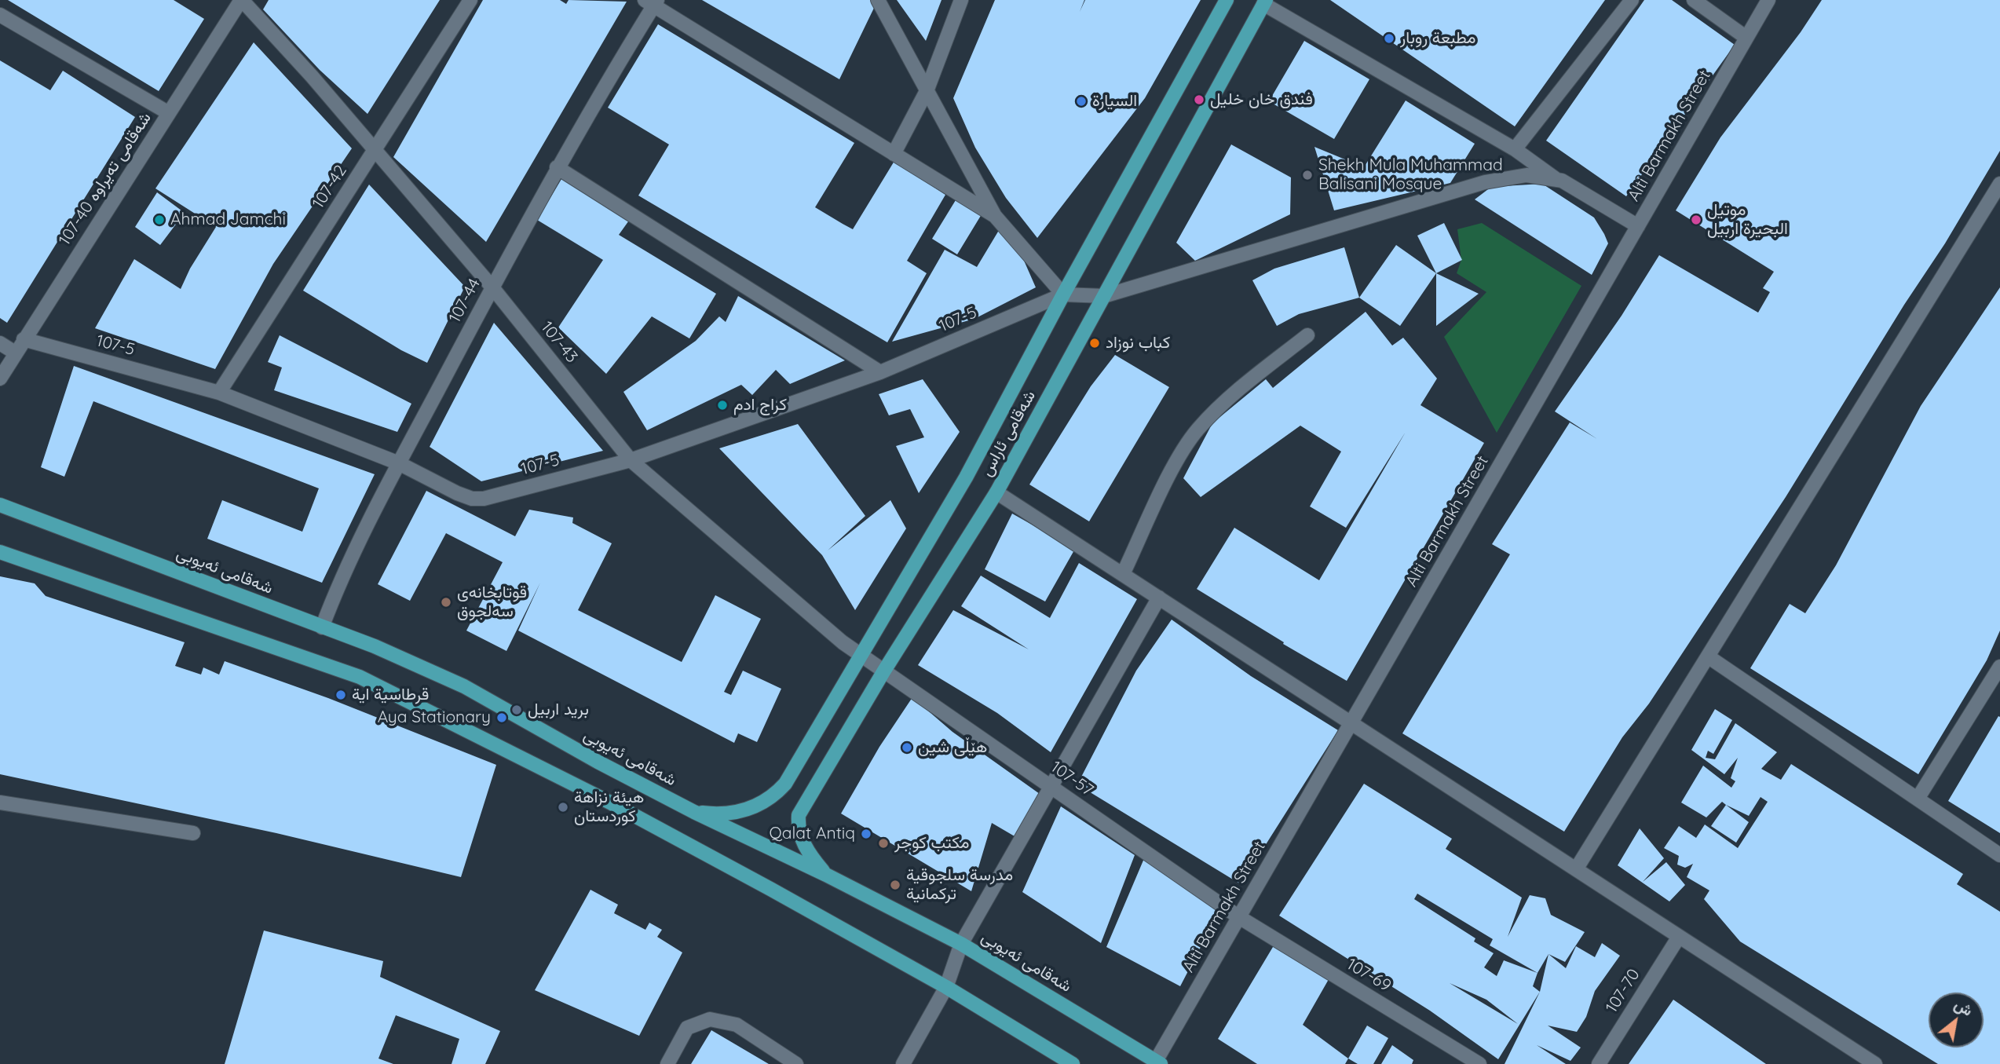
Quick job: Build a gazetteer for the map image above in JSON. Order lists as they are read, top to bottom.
{
  "streets": {
    "main road": ["شەقامی ئاراس", "شەقامی ئەیوبی"],
    "street": [
      "Alti Barmakh Street",
      "شه‌قامی ته‌یراوه‌ 40-107",
      "107-42",
      "107-44",
      "107-5",
      "107-43",
      "107-57",
      "107-69",
      "107-70"
    ]
  },
  "crossings": [
    ["Alti Barmakh Street", "شەقامی ئەیوبی"],
    ["Alti Barmakh Street", "107-57"],
    ["Alti Barmakh Street", "107-69"],
    ["شه‌قامی ته‌یراوه‌ 40-107", "107-5"],
    ["شه‌قامی ته‌یراوه‌ 40-107", "107-43"],
    ["107-42", "107-5"],
    ["107-42", "107-43"],
    ["107-44", "107-5"],
    ["107-44", "107-43"],
    ["107-44", "شەقامی ئەیوبی"],
    ["107-5", "107-43"],
    ["107-5", "شەقامی ئاراس"],
    ["107-43", "شەقامی ئاراس"],
    ["107-43", "107-57"],
    ["شەقامی ئاراس", "شەقامی ئەیوبی"],
    ["شەقامی ئاراس", "107-57"],
    ["107-57", "107-69"]
  ],
  "places": [
    "مطبعة روبار",
    "فندق خان خليل",
    "السيارة",
    "Shekh Mula Muhammad Balisani Mosque",
    "Ahmad Jamchi",
    "موتيل البحيرة اربيل",
    "كباب نوزاد",
    "كراج ادم",
    "قوتابخانەی سەلجوق",
    "قرطاسية اية",
    "بريد اربيل",
    "Aya Stationary",
    "هێڵی شین",
    "هيئة نزاهة كوردستان",
    "Qalat Antiq",
    "مكتب كوجر",
    "مدرسة سلجوقية تركمانية"
  ],
  "north": "top right"
}
